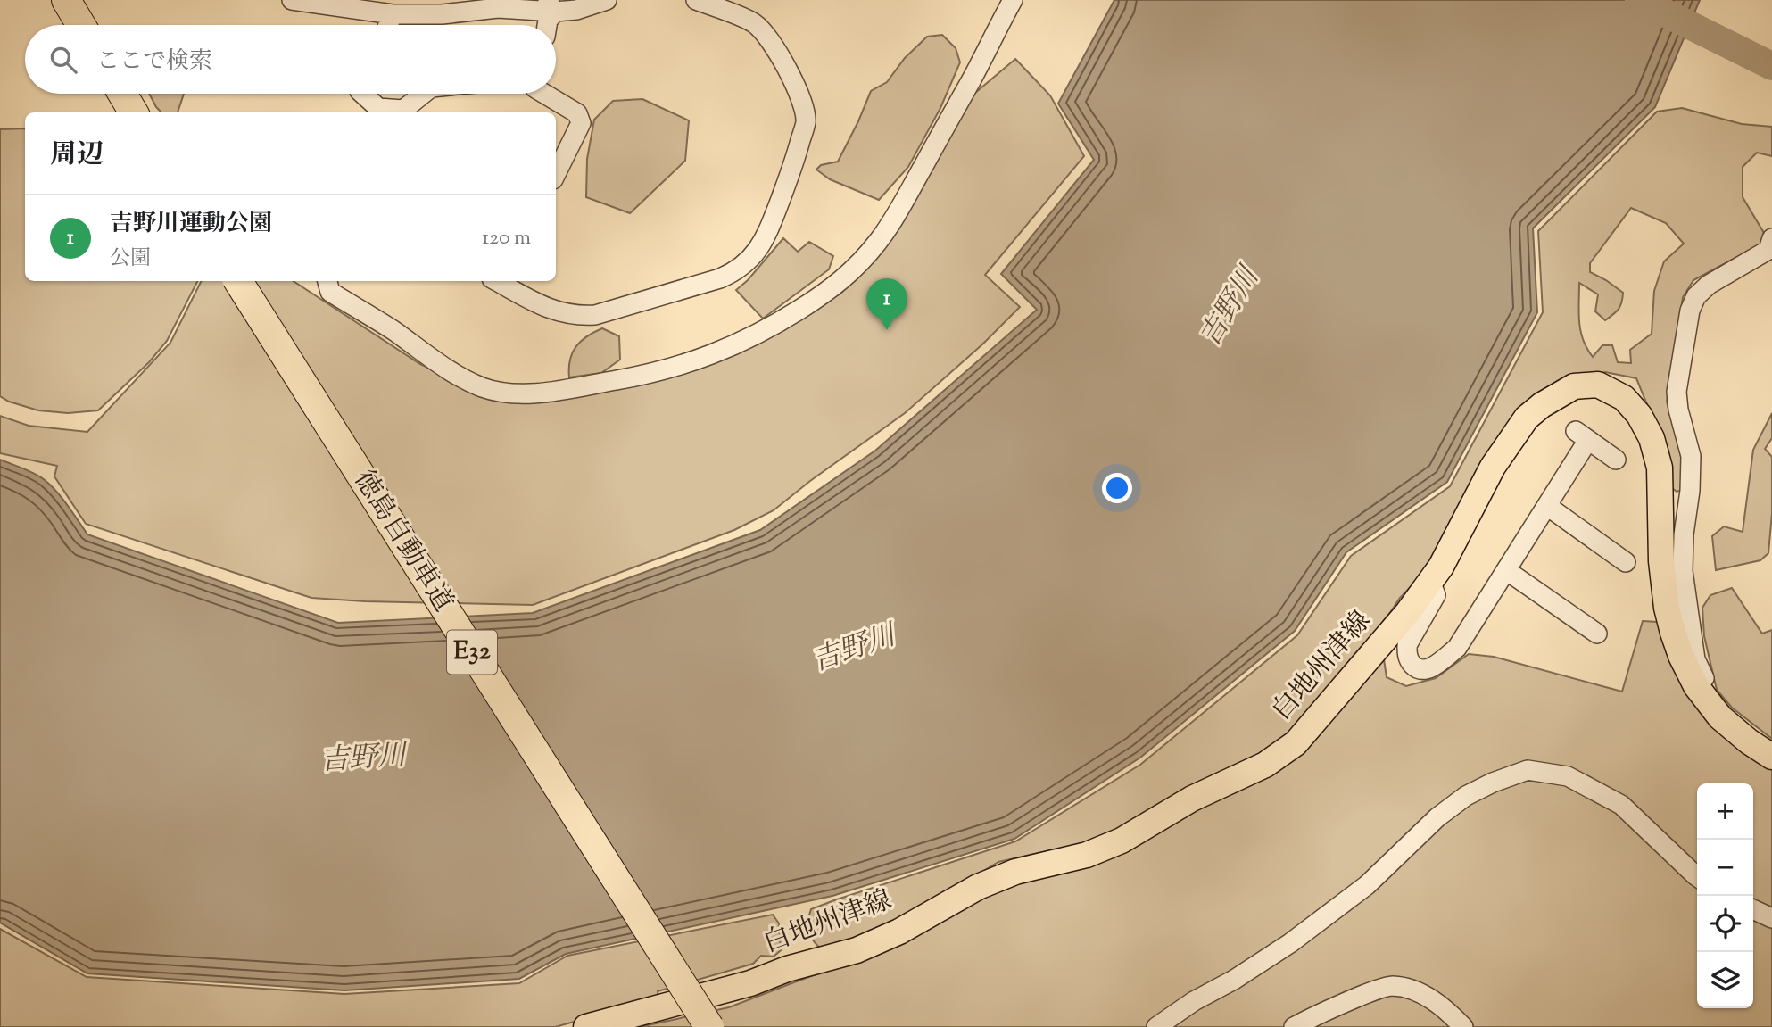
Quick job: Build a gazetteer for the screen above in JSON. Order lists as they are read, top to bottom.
{
  "streets": {
    "highway": ["徳島自動車道", "E32"],
    "main road": ["白地州津線"]
  },
  "water": ["吉野川"],
  "page": {
    "search": "ここで検索",
    "heading": "周辺",
    "list": [
      {
        "mark": "1",
        "name": "吉野川運動公園",
        "note": "公園",
        "value": "120 m"
      }
    ],
    "pins": "1",
    "map_buttons": ["+", "−"]
  }
}
